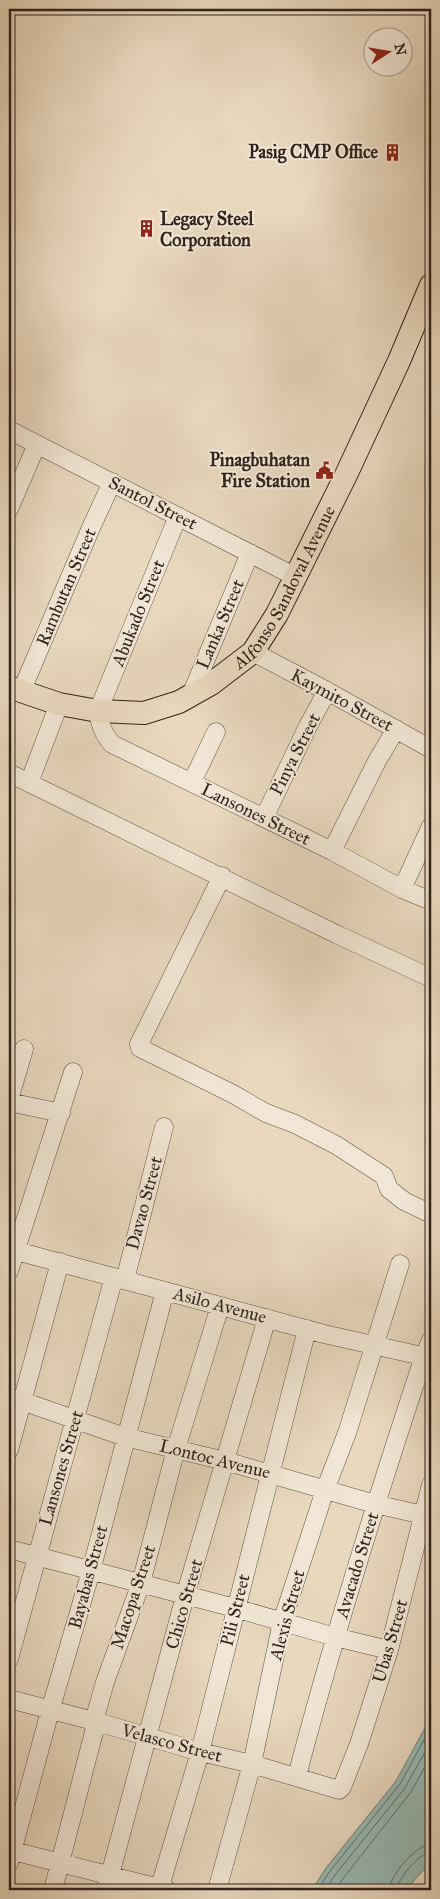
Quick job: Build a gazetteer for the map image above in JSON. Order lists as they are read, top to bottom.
{
  "streets": {
    "main road": ["Alfonso Sandoval Avenue"],
    "street": [
      "Santol Street",
      "Rambutan Street",
      "Abukado Street",
      "Lanka Street",
      "Kaymito Street",
      "Pinya Street",
      "Lansones Street",
      "Davao Street",
      "Asilo Avenue",
      "Lontoc Avenue",
      "Avacado Street",
      "Bayabas Street",
      "Macopa Street",
      "Chico Street",
      "Pili Street",
      "Alexis Street",
      "Ubas Street",
      "Velasco Street"
    ]
  },
  "crossings": [
    ["Santol Street", "Alfonso Sandoval Avenue"],
    ["Santol Street", "Rambutan Street"],
    ["Santol Street", "Abukado Street"],
    ["Santol Street", "Lanka Street"],
    ["Alfonso Sandoval Avenue", "Rambutan Street"],
    ["Alfonso Sandoval Avenue", "Abukado Street"],
    ["Alfonso Sandoval Avenue", "Lanka Street"],
    ["Alfonso Sandoval Avenue", "Kaymito Street"],
    ["Alfonso Sandoval Avenue", "Lansones Street"],
    ["Abukado Street", "Lansones Street"],
    ["Kaymito Street", "Pinya Street"],
    ["Pinya Street", "Lansones Street"],
    ["Lansones Street", "Davao Street"],
    ["Lansones Street", "Asilo Avenue"],
    ["Lansones Street", "Lontoc Avenue"],
    ["Davao Street", "Asilo Avenue"],
    ["Asilo Avenue", "Avacado Street"],
    ["Asilo Avenue", "Bayabas Street"],
    ["Asilo Avenue", "Macopa Street"],
    ["Asilo Avenue", "Chico Street"],
    ["Asilo Avenue", "Pili Street"],
    ["Asilo Avenue", "Alexis Street"],
    ["Lontoc Avenue", "Avacado Street"],
    ["Lontoc Avenue", "Bayabas Street"],
    ["Lontoc Avenue", "Macopa Street"],
    ["Lontoc Avenue", "Chico Street"],
    ["Lontoc Avenue", "Pili Street"],
    ["Lontoc Avenue", "Alexis Street"],
    ["Lontoc Avenue", "Ubas Street"],
    ["Avacado Street", "Velasco Street"],
    ["Bayabas Street", "Velasco Street"],
    ["Macopa Street", "Velasco Street"],
    ["Chico Street", "Velasco Street"],
    ["Pili Street", "Velasco Street"],
    ["Alexis Street", "Velasco Street"],
    ["Ubas Street", "Velasco Street"]
  ],
  "places": {
    "building": ["Pasig CMP Office", "Legacy Steel Corporation"],
    "public building": ["Pinagbuhatan Fire Station"]
  },
  "north": "right"
}
